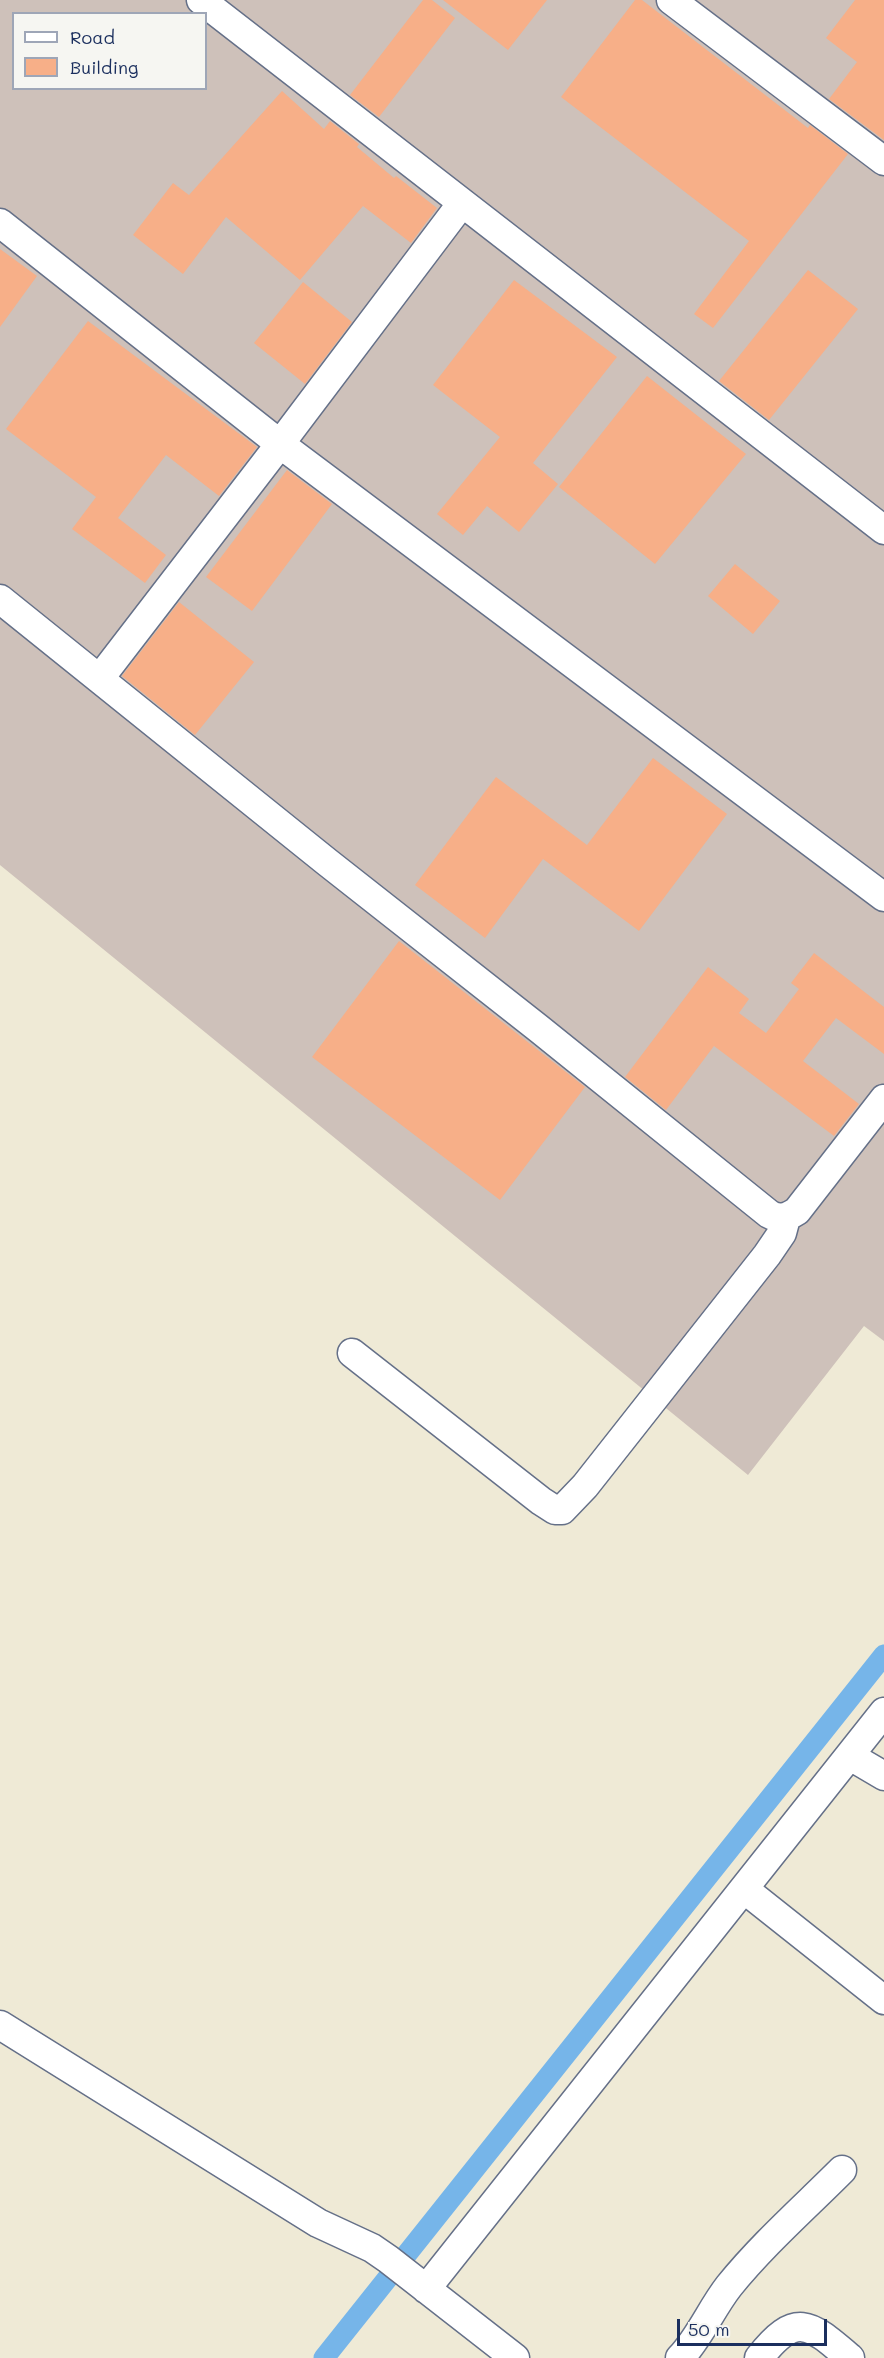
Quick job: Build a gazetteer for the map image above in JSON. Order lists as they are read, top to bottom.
{
  "legend": ["Road", "Building"],
  "scale_bar": "50 m"
}
